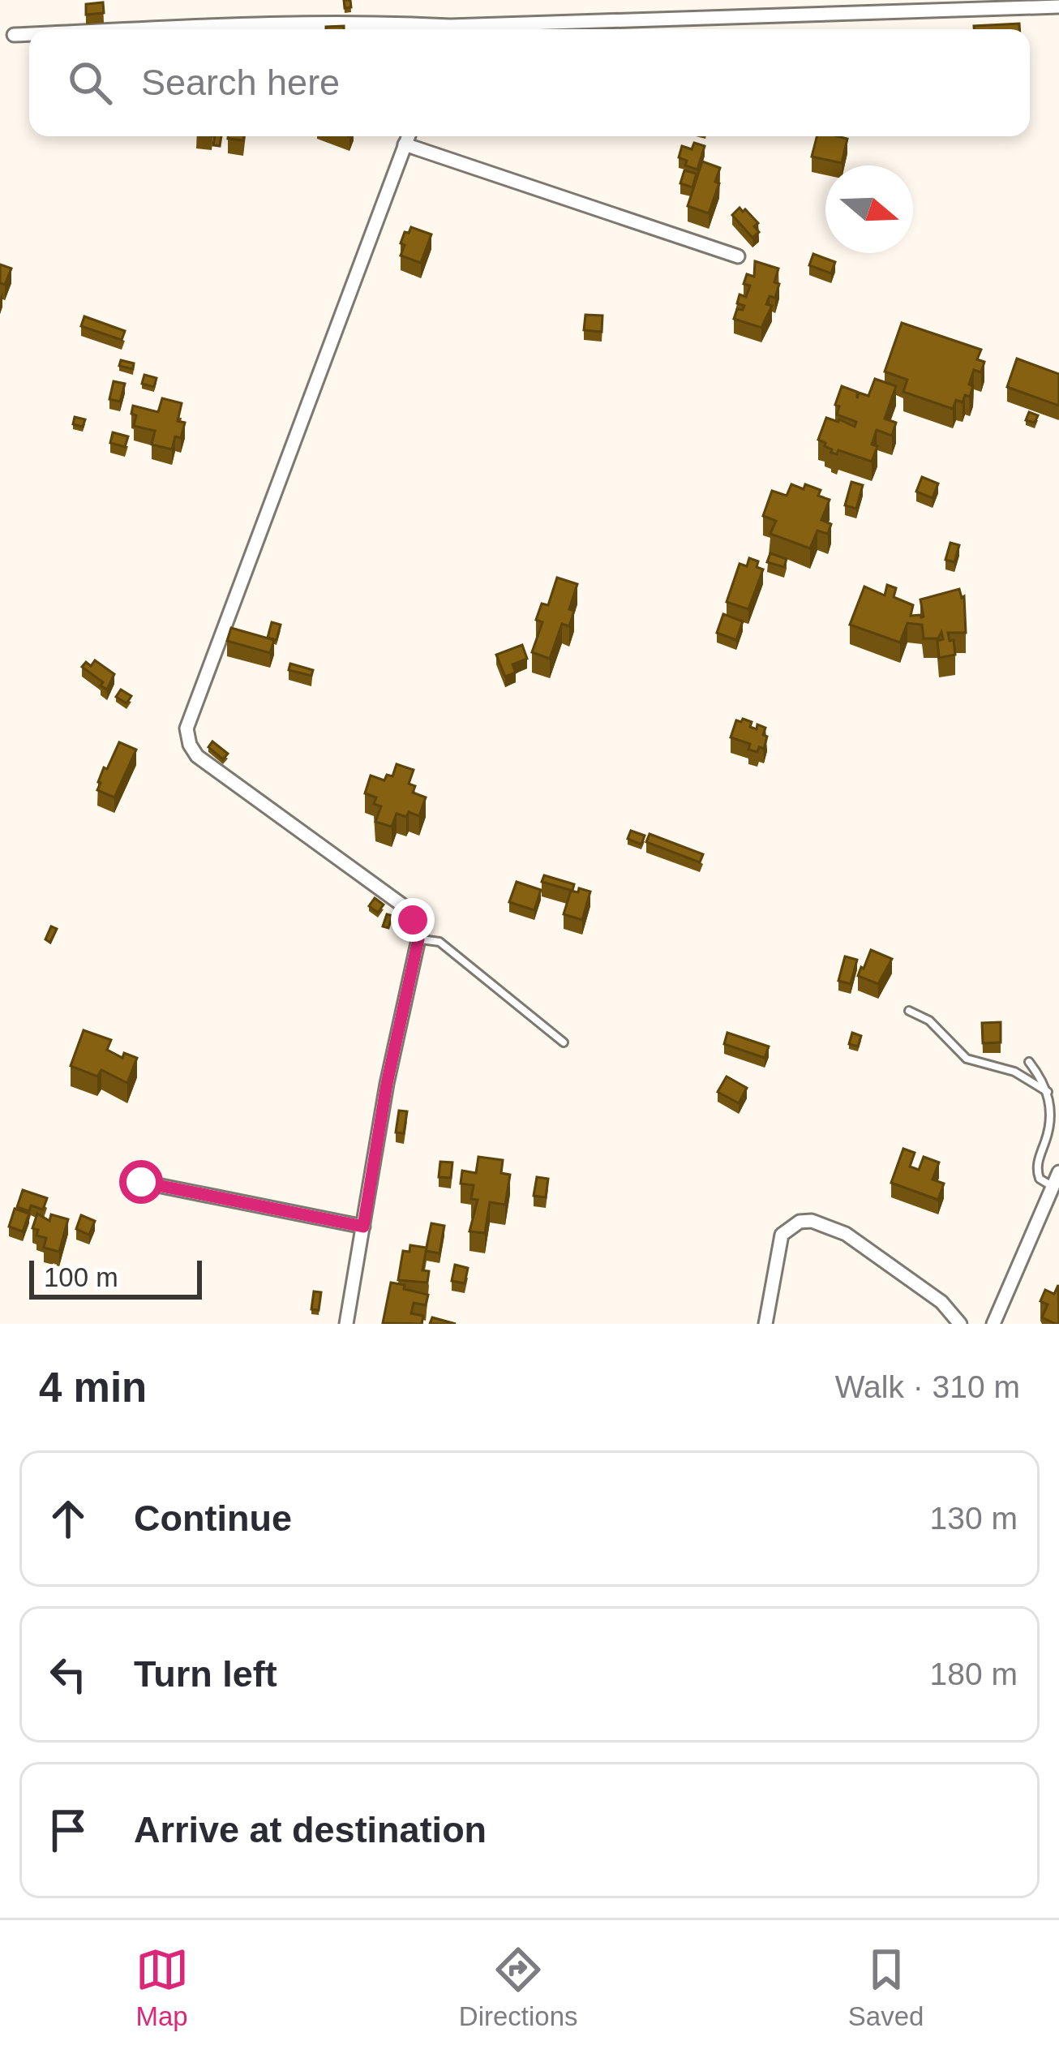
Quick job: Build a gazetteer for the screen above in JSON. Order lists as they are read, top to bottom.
{
  "scale_bar": "100 m",
  "north": "right",
  "page": {
    "search": "Search here",
    "scale": "100 m",
    "heading": ["4 min", "Walk · 310 m"],
    "list": [
      ["Continue", "130 m"],
      ["Turn left", "180 m"],
      "Arrive at destination"
    ],
    "nav": ["Map", "Directions", "Saved"]
  }
}
